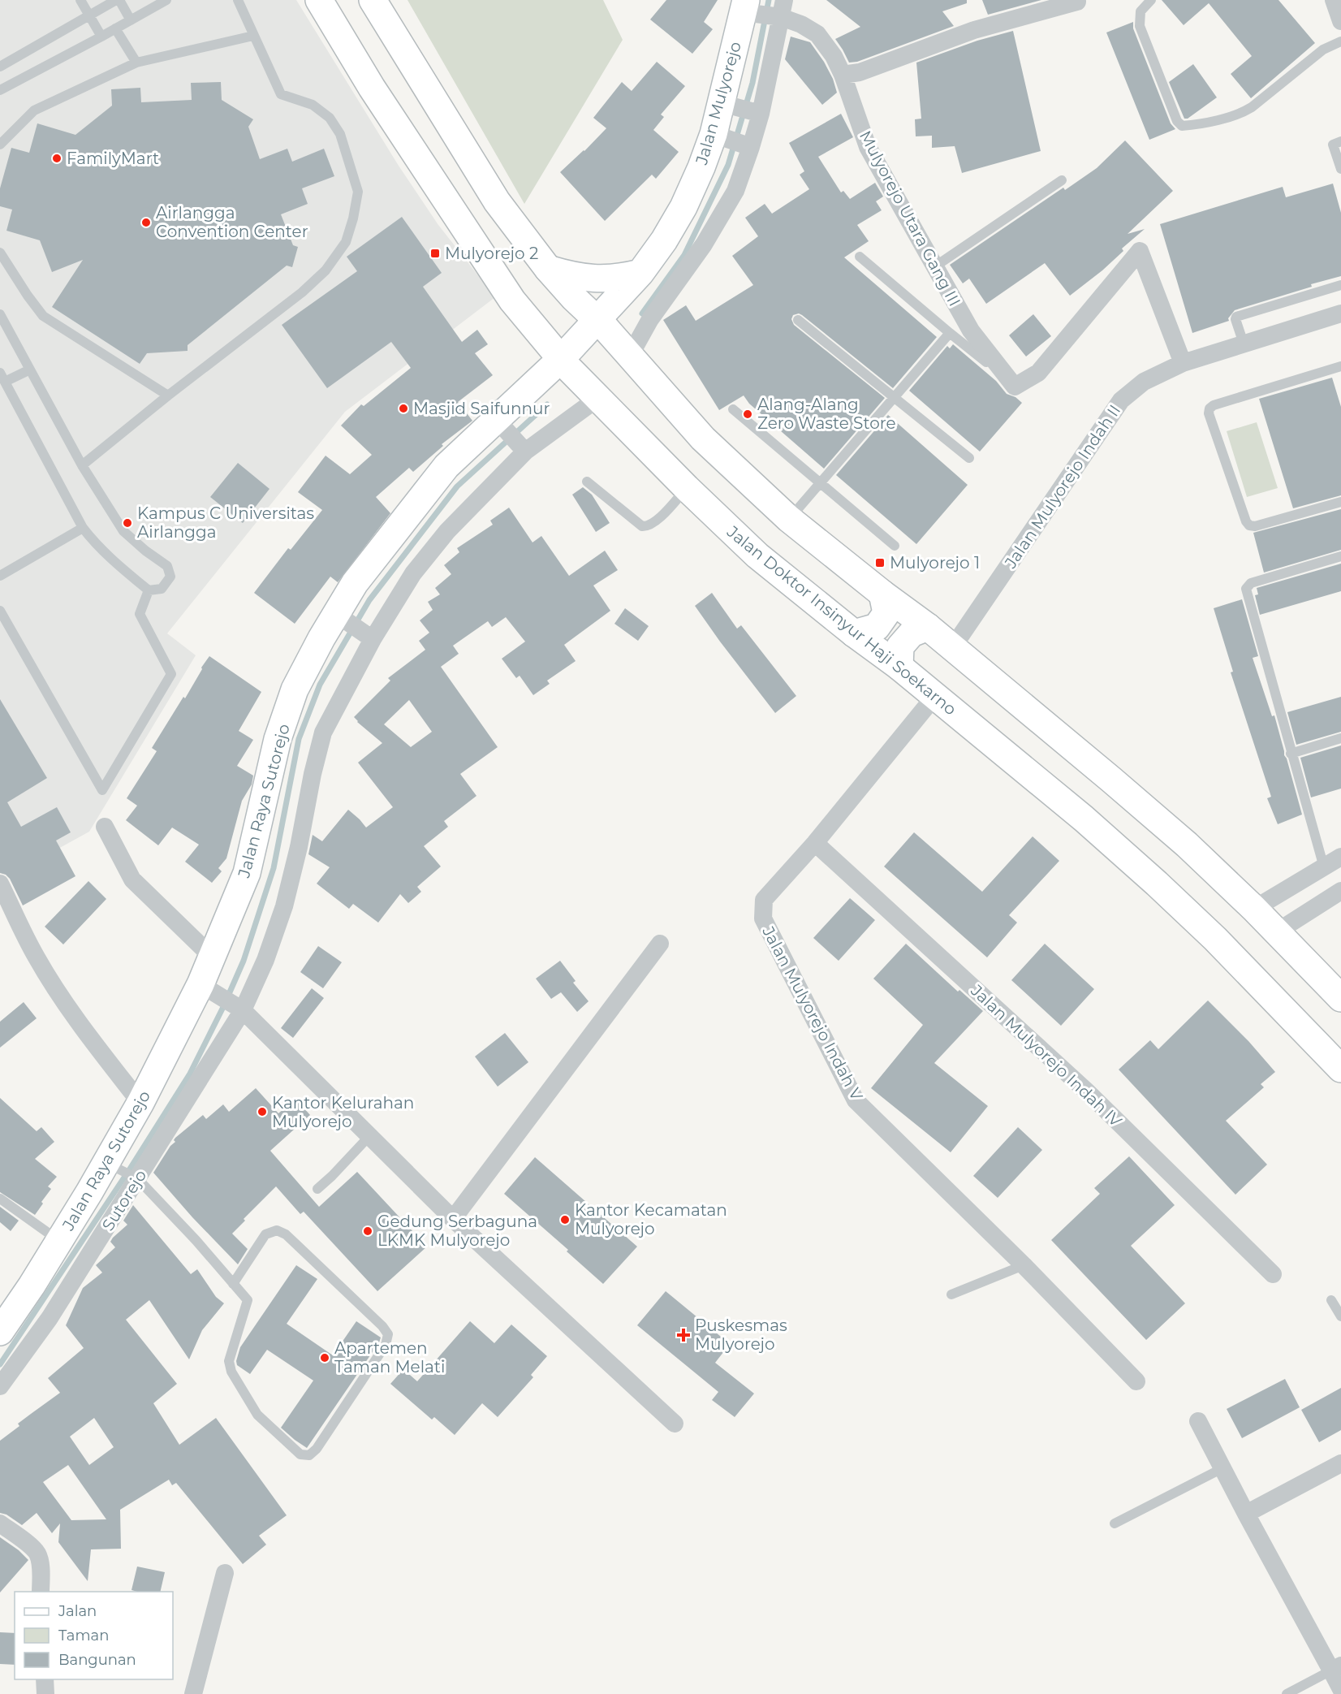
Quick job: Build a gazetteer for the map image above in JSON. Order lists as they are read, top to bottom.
{
  "streets": {
    "main road": ["Jalan Mulyorejo", "Jalan Doktor Insinyur Haji Soekarno", "Jalan Raya Sutorejo"],
    "street": [
      "Mulyorejo Utara Gang III",
      "Jalan Mulyorejo Indah II",
      "Jalan Mulyorejo Indah V",
      "Jalan Mulyorejo Indah IV",
      "Sutorejo"
    ]
  },
  "crossings": [
    ["Jalan Mulyorejo", "Mulyorejo Utara Gang III"],
    ["Jalan Mulyorejo", "Jalan Raya Sutorejo"],
    ["Mulyorejo Utara Gang III", "Jalan Mulyorejo Indah II"],
    ["Jalan Doktor Insinyur Haji Soekarno", "Jalan Raya Sutorejo"],
    ["Jalan Doktor Insinyur Haji Soekarno", "Jalan Mulyorejo Indah V"],
    ["Jalan Doktor Insinyur Haji Soekarno", "Sutorejo"],
    ["Jalan Mulyorejo Indah V", "Jalan Mulyorejo Indah IV"]
  ],
  "places": {
    "other": [
      "FamilyMart",
      "Airlangga Convention Center",
      "Masjid Saifunnur",
      "Alang-Alang Zero Waste Store",
      "Kampus C Universitas Airlangga",
      "Kantor Kelurahan Mulyorejo",
      "Kantor Kecamatan Mulyorejo",
      "Gedung Serbaguna LKMK Mulyorejo",
      "Apartemen Taman Melati"
    ],
    "transit": ["Mulyorejo 2", "Mulyorejo 1"],
    "health": ["Puskesmas Mulyorejo"]
  },
  "legend": ["Jalan", "Taman", "Bangunan"]
}
